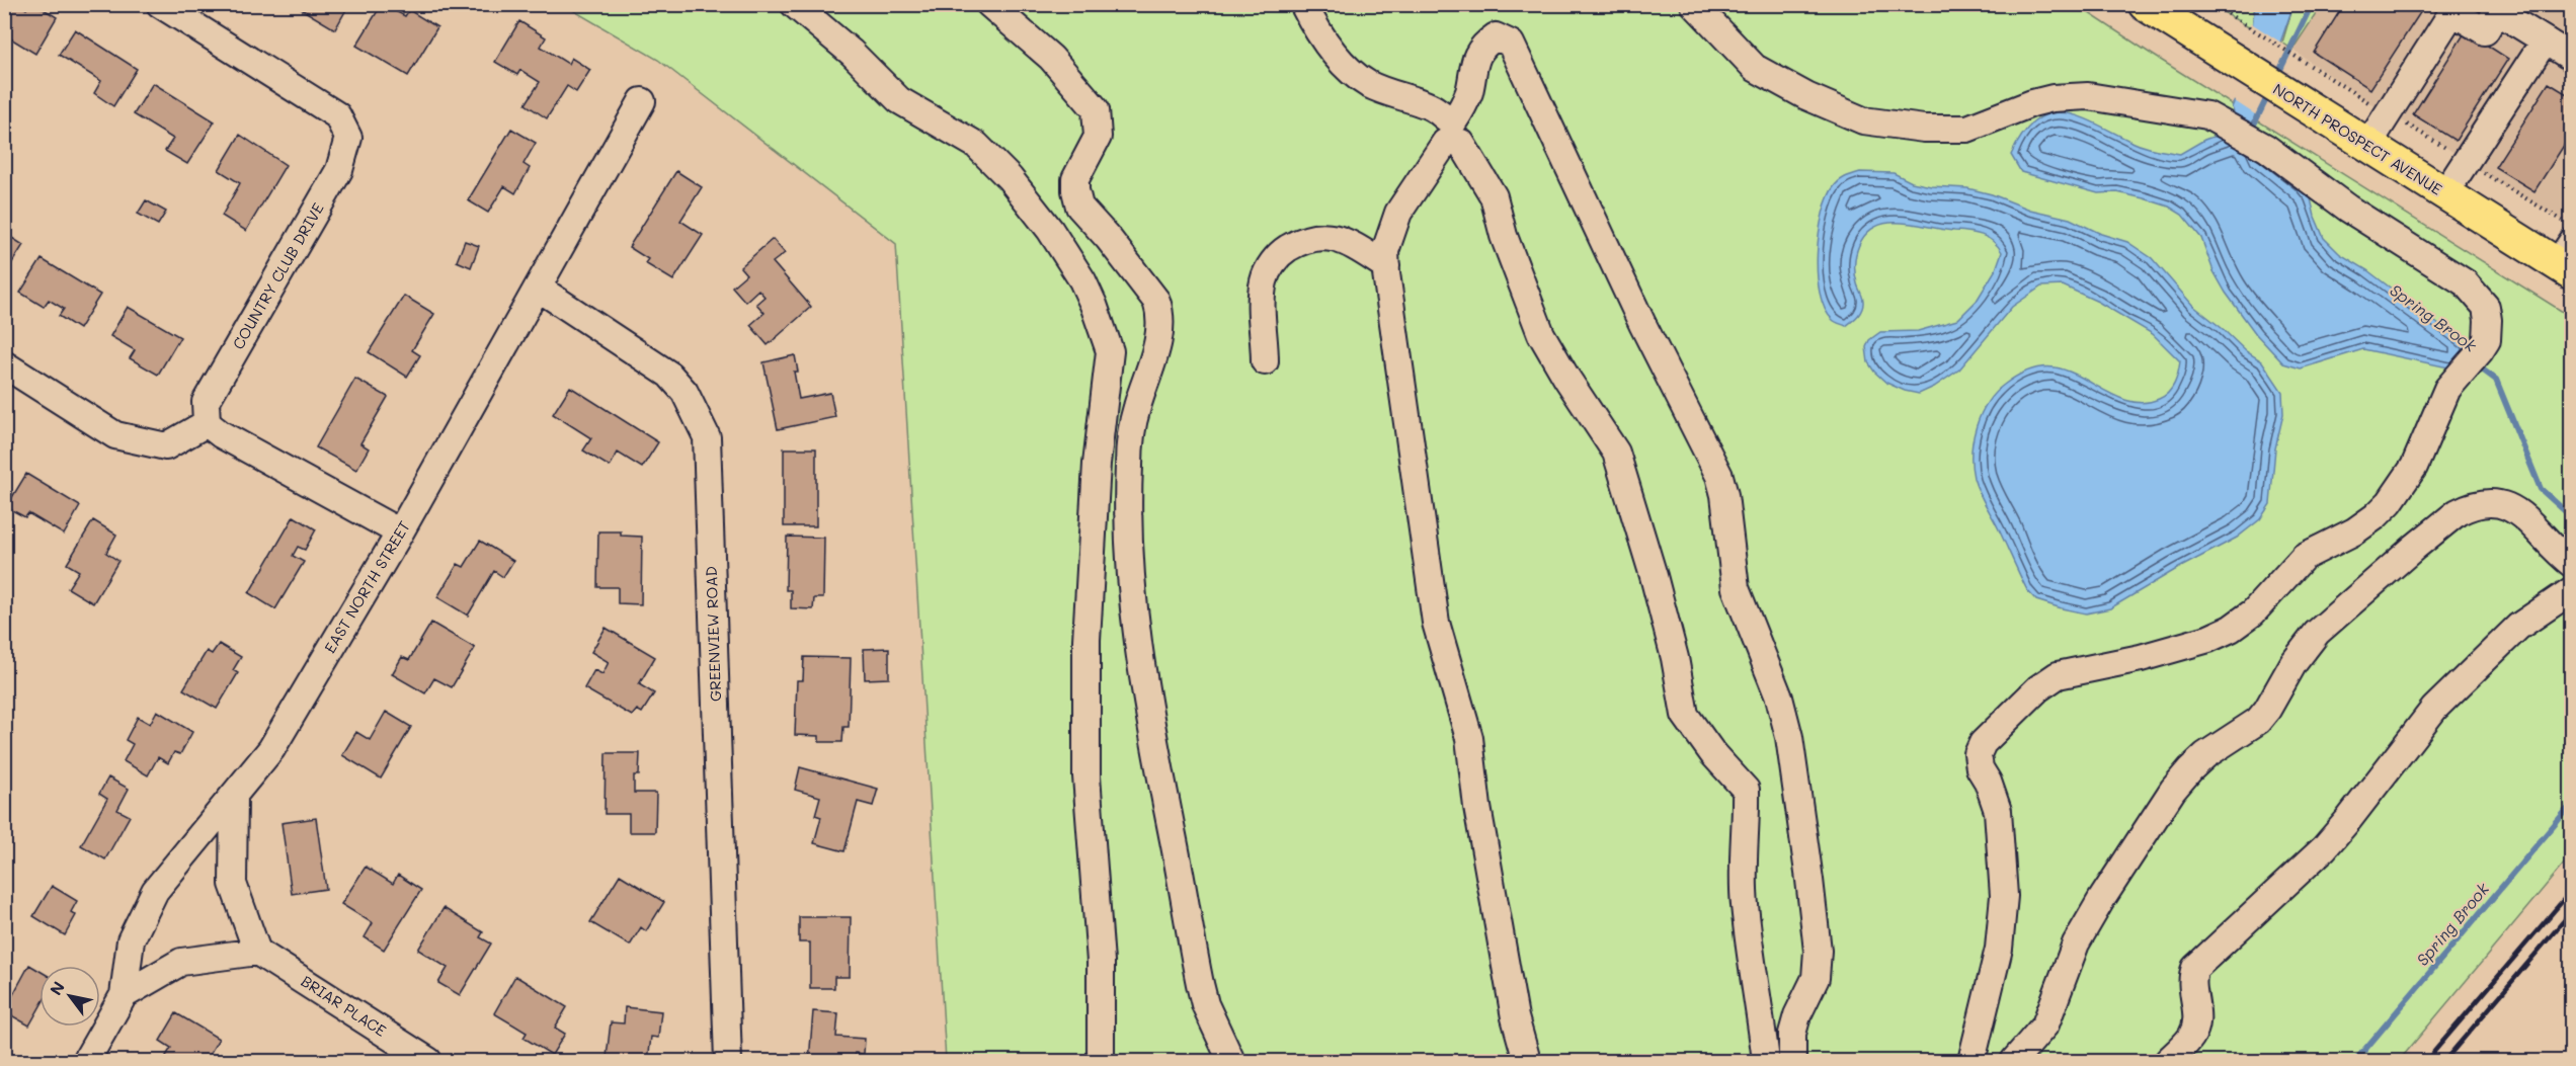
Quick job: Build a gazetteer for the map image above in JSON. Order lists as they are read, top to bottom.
{
  "streets": {
    "main road": ["NORTH PROSPECT AVENUE"],
    "street": [
      "COUNTRY CLUB DRIVE",
      "EAST NORTH STREET",
      "GREENVIEW ROAD",
      "BRIAR PLACE"
    ]
  },
  "crossings": [
    ["EAST NORTH STREET", "GREENVIEW ROAD"]
  ],
  "water": ["Spring Brook"],
  "north": "top left"
}
